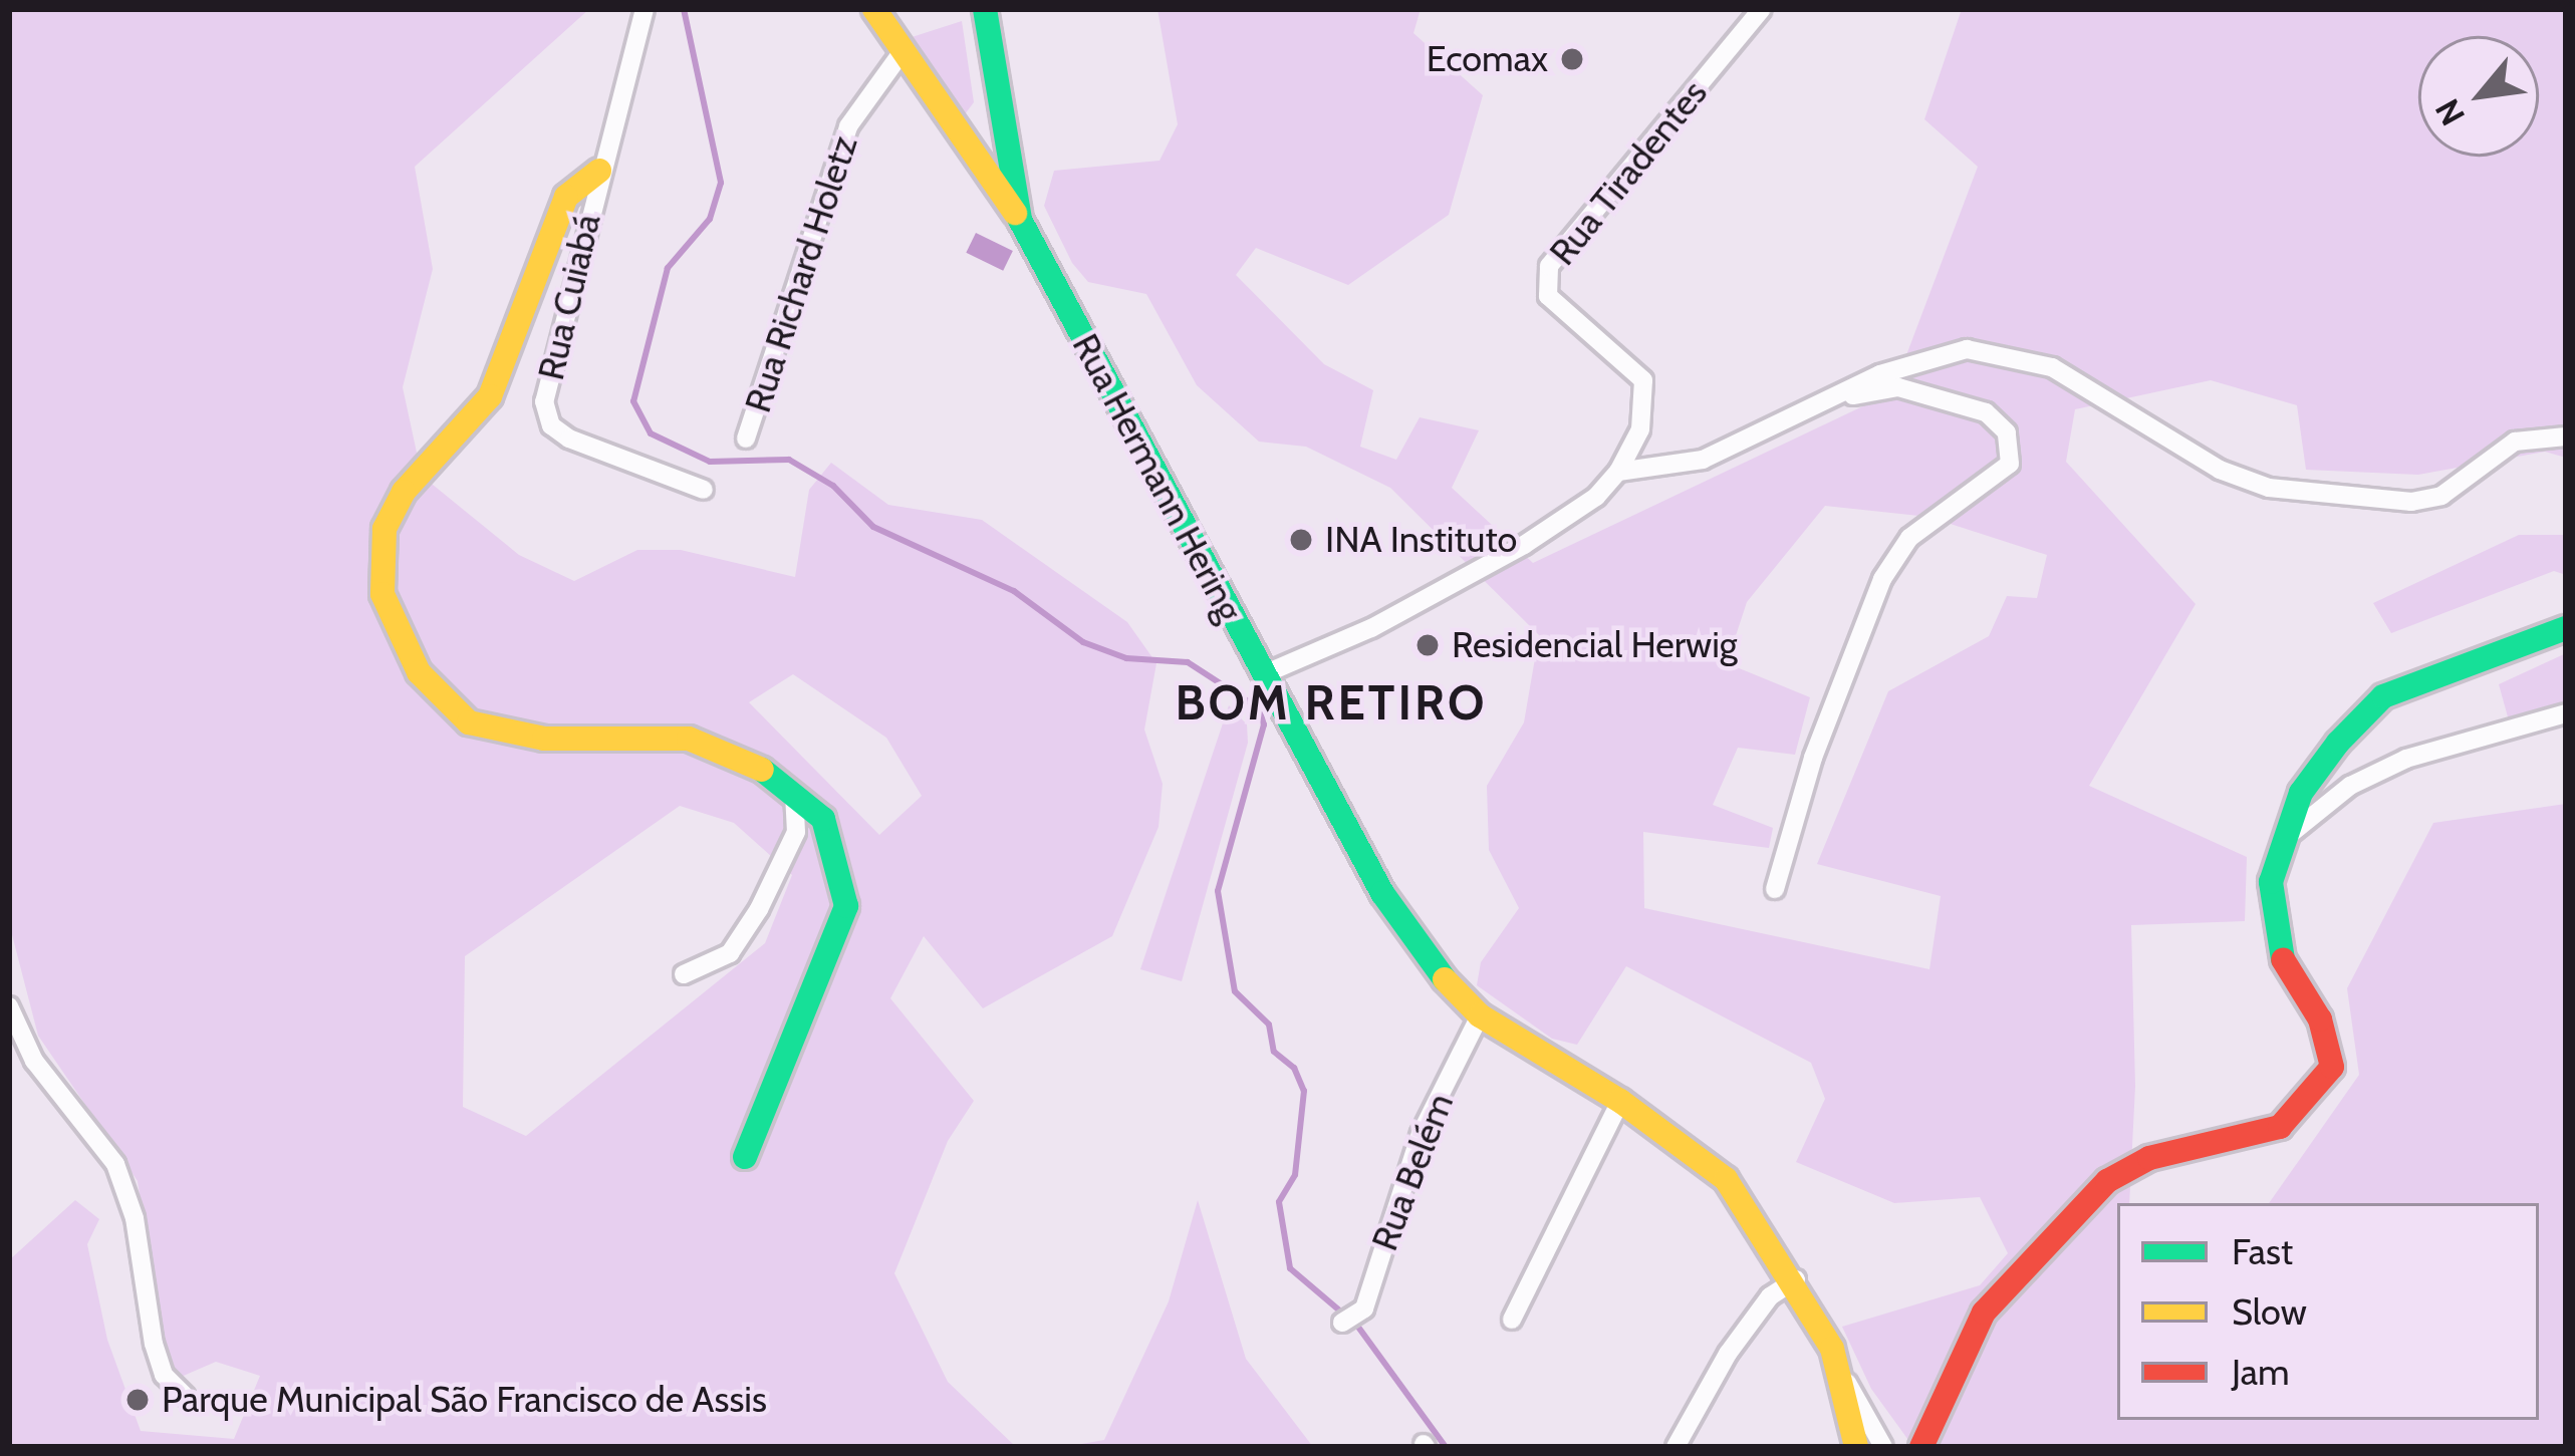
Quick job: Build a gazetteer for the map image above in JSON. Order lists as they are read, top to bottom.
{
  "streets": {
    "street": [
      "Rua Tiradentes",
      "Rua Richard Holetz",
      "Rua Cuiabá",
      "Rua Hermann Hering",
      "Rua Belém"
    ]
  },
  "crossings": [
    ["Rua Tiradentes", "Rua Hermann Hering"],
    ["Rua Hermann Hering", "Rua Belém"]
  ],
  "districts": ["BOM RETIRO"],
  "places": [
    "Ecomax",
    "INA Instituto",
    "Residencial Herwig",
    "Parque Municipal São Francisco de Assis"
  ],
  "legend": ["Fast", "Slow", "Jam"],
  "north": "bottom left"
}
